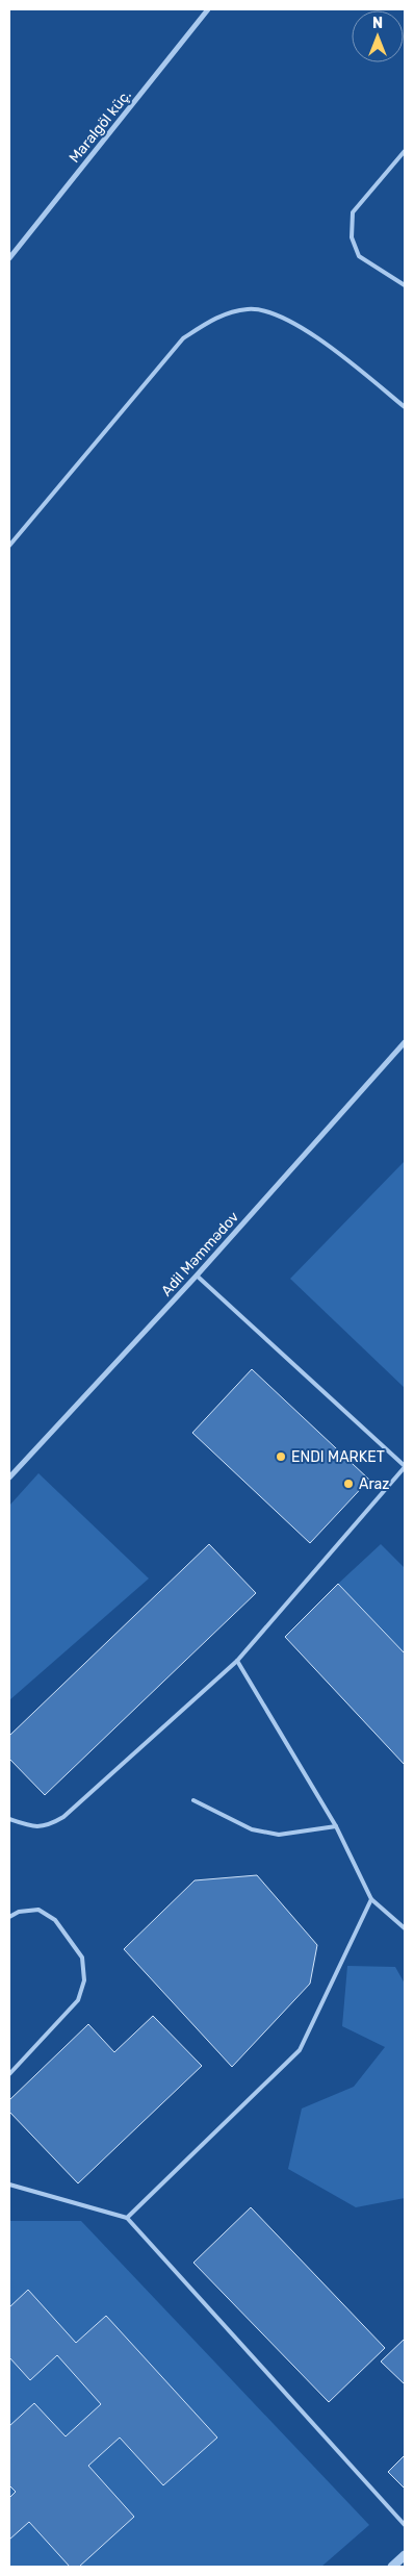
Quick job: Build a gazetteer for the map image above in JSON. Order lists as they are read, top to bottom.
{
  "streets": {
    "street": ["Maralgöl küç.", "Adil Məmmədov"]
  },
  "places": ["ENDI MARKET", "Araz"],
  "north": "top"
}
